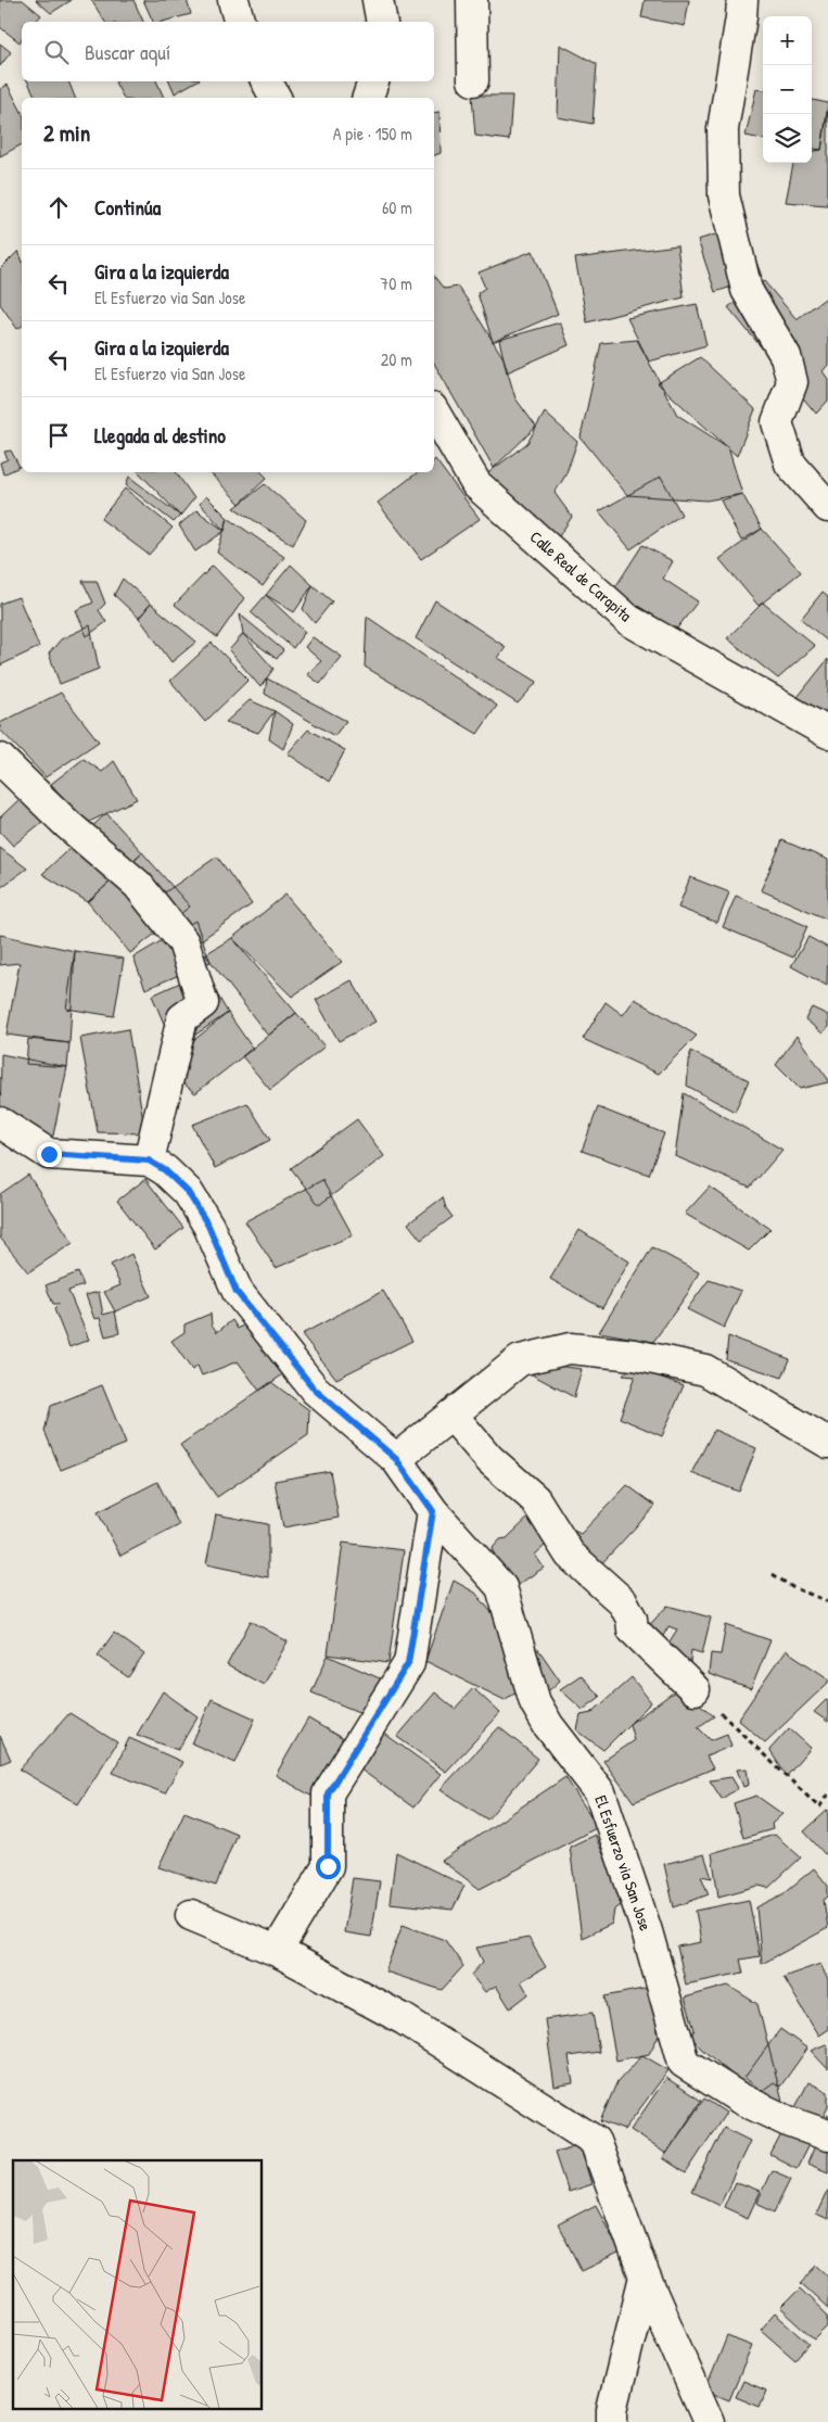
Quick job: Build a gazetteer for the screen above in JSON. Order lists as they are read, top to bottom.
{
  "streets": {
    "street": ["Calle Real de Carapita", "El Esfuerzo via San Jose"]
  },
  "page": {
    "map_buttons": ["+", "−"],
    "search": "Buscar aquí",
    "heading": ["2 min", "A pie · 150 m"],
    "list": [
      ["Continúa", "60 m"],
      ["Gira a la izquierda", "El Esfuerzo via San Jose", "70 m"],
      ["Gira a la izquierda", "El Esfuerzo via San Jose", "20 m"],
      "Llegada al destino"
    ]
  }
}
